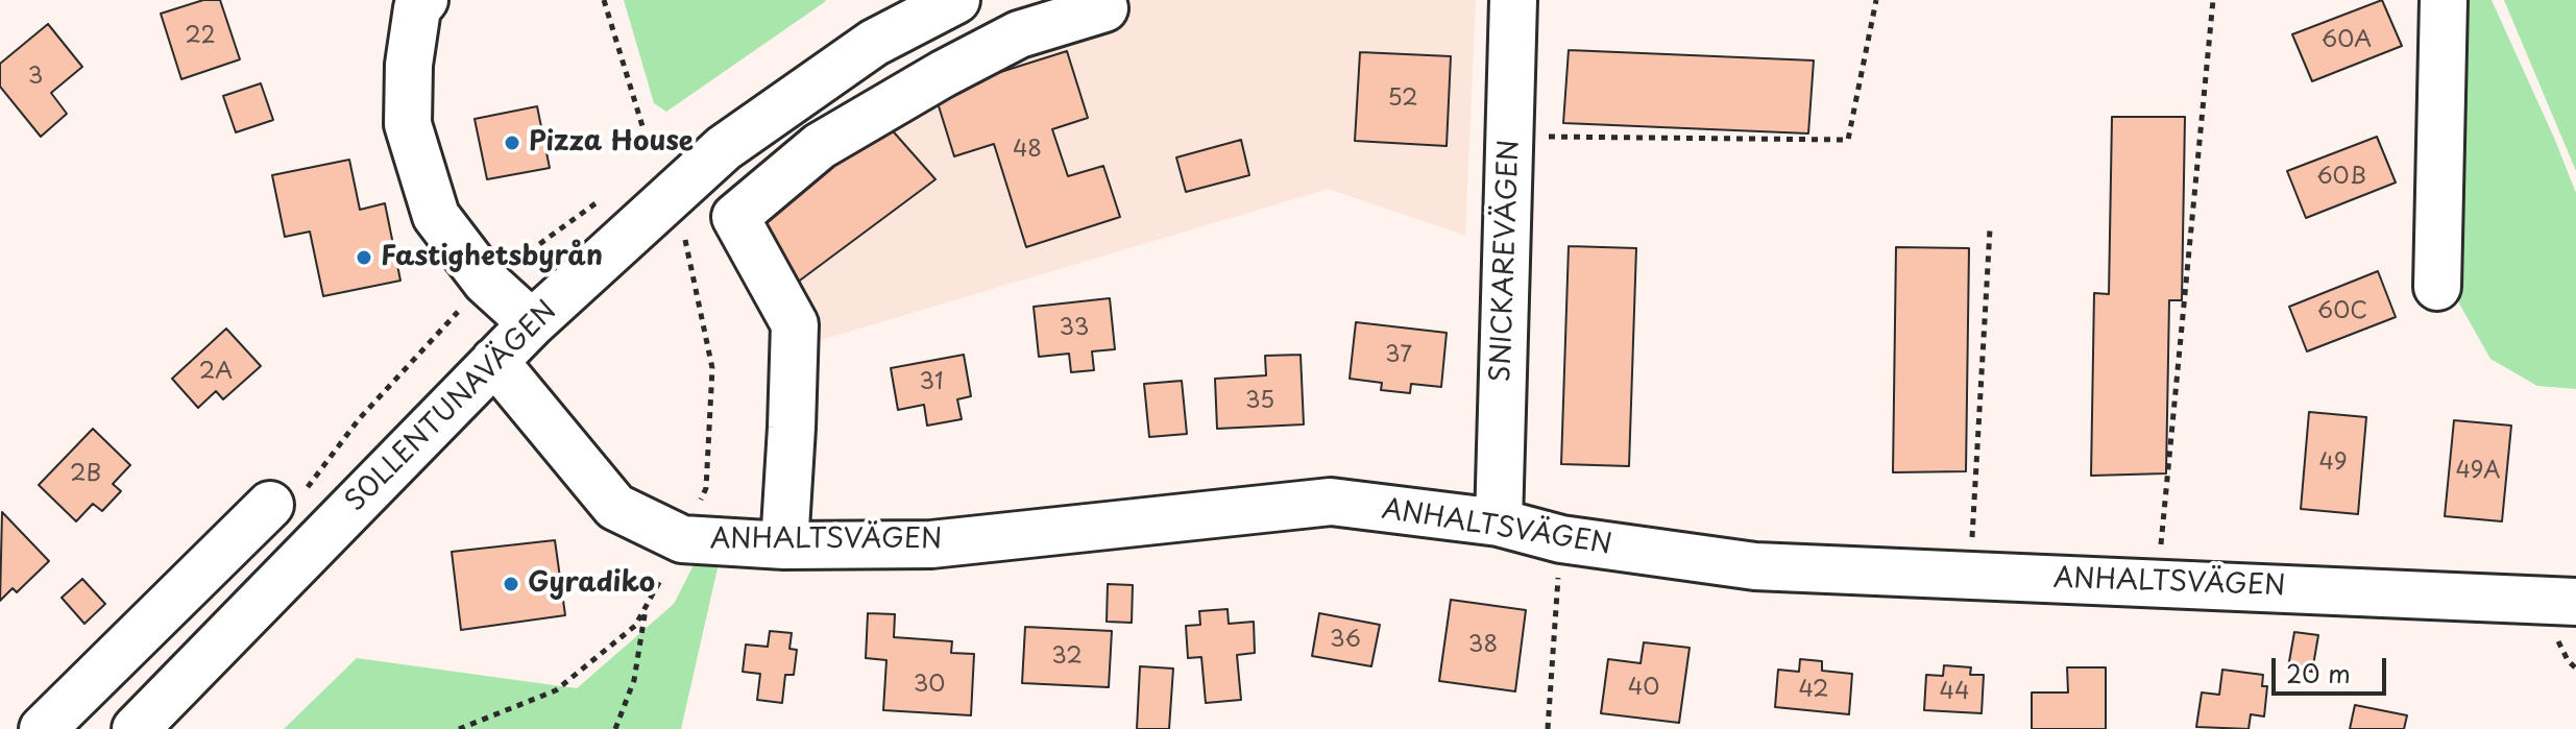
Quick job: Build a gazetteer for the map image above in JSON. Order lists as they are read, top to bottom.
{
  "streets": {
    "street": ["SNICKAREVÄGEN", "SOLLENTUNAVÄGEN", "ANHALTSVÄGEN"]
  },
  "crossings": [
    ["SNICKAREVÄGEN", "ANHALTSVÄGEN"],
    ["SOLLENTUNAVÄGEN", "ANHALTSVÄGEN"]
  ],
  "places": ["Pizza House", "Fastighetsbyrån", "Gyradiko"],
  "house_numbers": [
    "22",
    "60A",
    "3",
    "52",
    "48",
    "60B",
    "60C",
    "33",
    "37",
    "2A",
    "31",
    "35",
    "49",
    "49A",
    "2B",
    "36",
    "38",
    "32",
    "30",
    "40",
    "42",
    "44"
  ],
  "scale_bar": "20 m"
}
